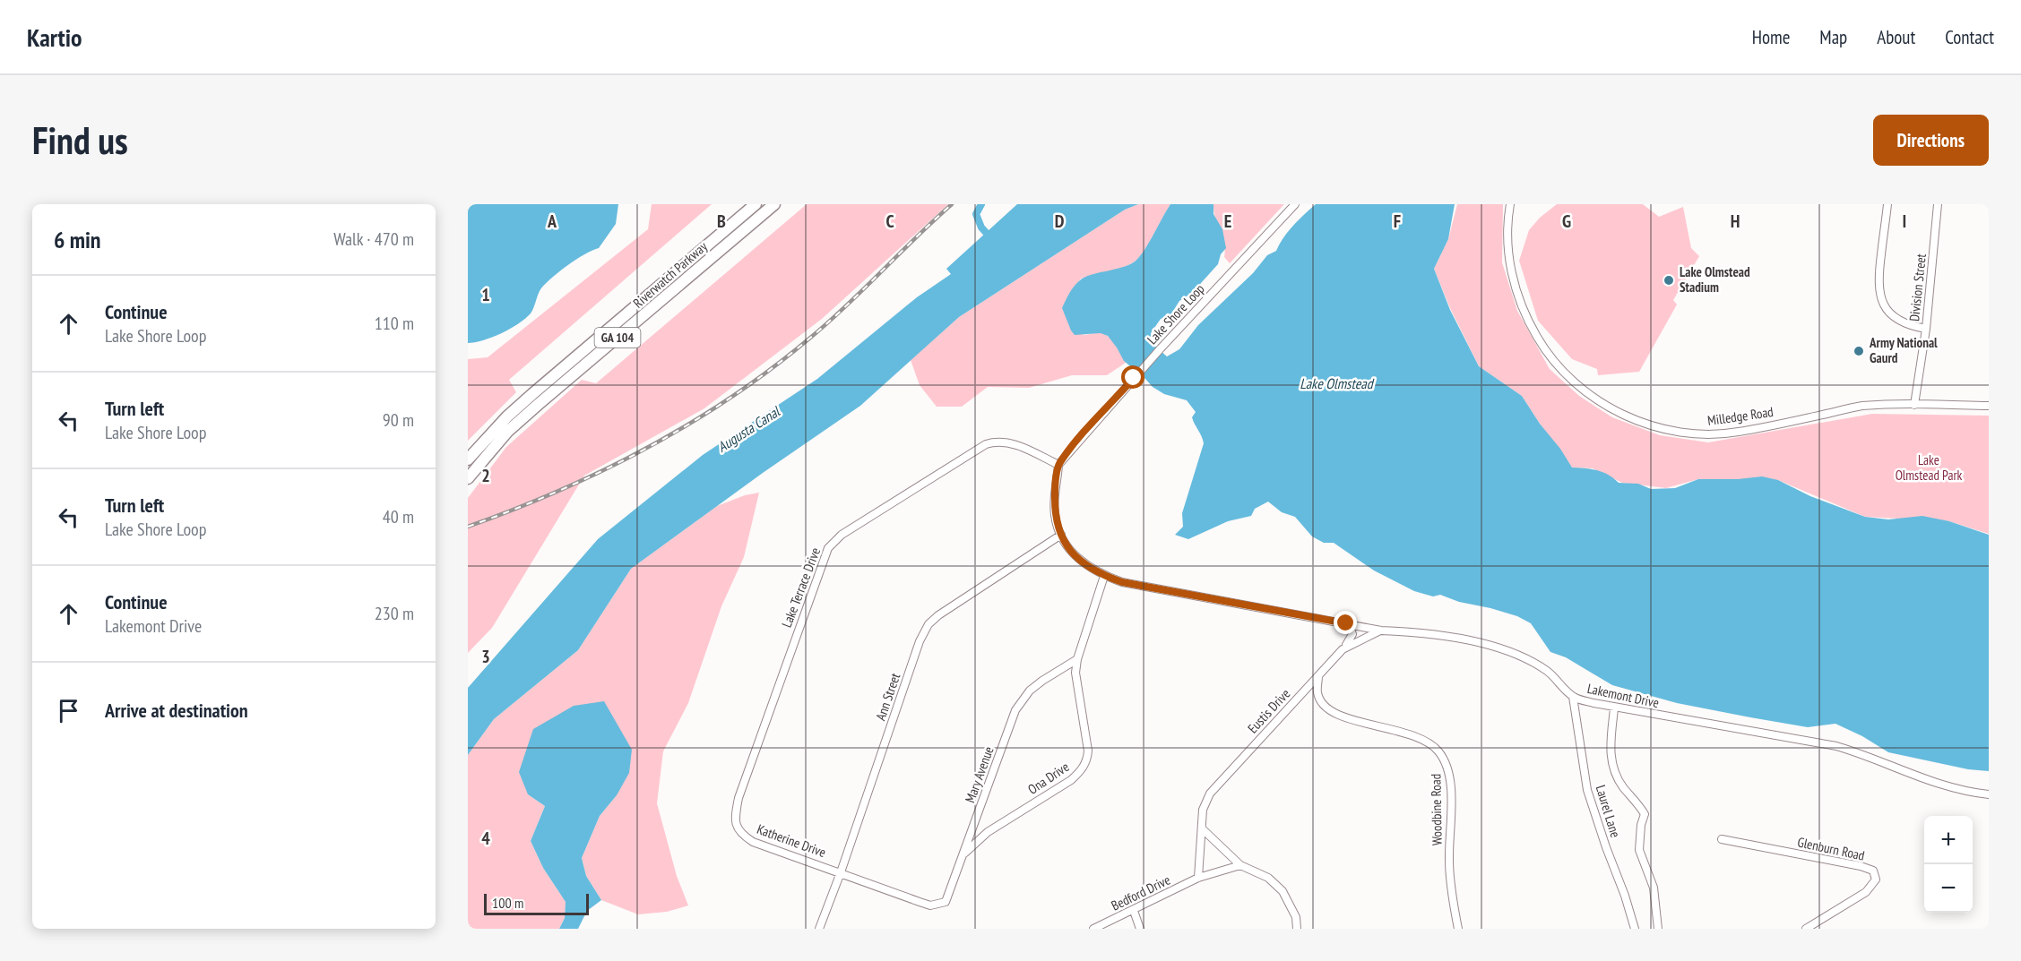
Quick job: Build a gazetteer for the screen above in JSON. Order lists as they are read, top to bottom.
{
  "streets": {
    "main road": ["Riverwatch Parkway", "GA 104"],
    "street": [
      "Division Street",
      "Lake Shore Loop",
      "Milledge Road",
      "Lake Terrace Drive",
      "Lakemont Drive",
      "Ann Street",
      "Eustis Drive",
      "Mary Avenue",
      "Ona Drive",
      "Woodbine Road",
      "Laurel Lane",
      "Katherine Drive",
      "Glenburn Road",
      "Bedford Drive"
    ]
  },
  "crossings": [
    ["Division Street", "Milledge Road"],
    ["Lake Shore Loop", "Lake Terrace Drive"],
    ["Lake Terrace Drive", "Katherine Drive"],
    ["Lakemont Drive", "Eustis Drive"],
    ["Lakemont Drive", "Laurel Lane"],
    ["Ann Street", "Mary Avenue"],
    ["Ann Street", "Katherine Drive"],
    ["Eustis Drive", "Woodbine Road"],
    ["Eustis Drive", "Bedford Drive"],
    ["Mary Avenue", "Ona Drive"],
    ["Mary Avenue", "Katherine Drive"]
  ],
  "water": ["Lake Olmstead", "Augusta Canal"],
  "parks": ["Lake Olmstead Park"],
  "places": ["Lake Olmstead Stadium", "Army National Gaurd"],
  "scale_bar": "100 m",
  "page": {
    "header": "Kartio",
    "nav": [
      "Home",
      "Map",
      "About",
      "Contact"
    ],
    "buttons": "Directions",
    "title": "Find us",
    "heading": ["6 min", "Walk · 470 m"],
    "list": [
      ["Continue", "Lake Shore Loop", "110 m"],
      ["Turn left", "Lake Shore Loop", "90 m"],
      ["Turn left", "Lake Shore Loop", "40 m"],
      ["Continue", "Lakemont Drive", "230 m"],
      "Arrive at destination"
    ],
    "map_buttons": ["+", "−"],
    "scale": "100 m"
  },
  "grid": {
    "columns": [
      "A",
      "B",
      "C",
      "D",
      "E",
      "F",
      "G",
      "H",
      "I"
    ],
    "rows": [
      "1",
      "2",
      "3",
      "4"
    ]
  }
}
